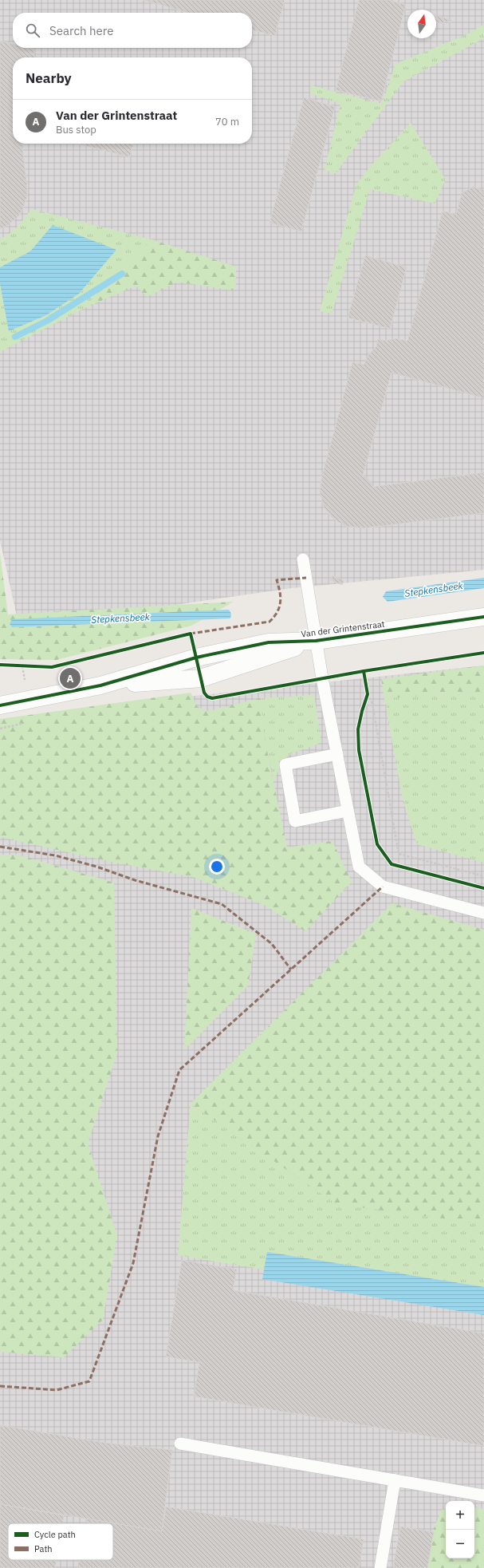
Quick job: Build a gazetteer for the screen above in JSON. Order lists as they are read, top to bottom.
{
  "streets": {
    "street": ["Van der Grintenstraat"]
  },
  "water": ["Stepkensbeek"],
  "legend": ["Cycle path", "Path"],
  "north": "top",
  "page": {
    "search": "Search here",
    "heading": "Nearby",
    "list": [
      {
        "mark": "A",
        "name": "Van der Grintenstraat",
        "note": "Bus stop",
        "value": "70 m"
      }
    ],
    "pins": "A",
    "map_buttons": ["+", "−"]
  }
}
